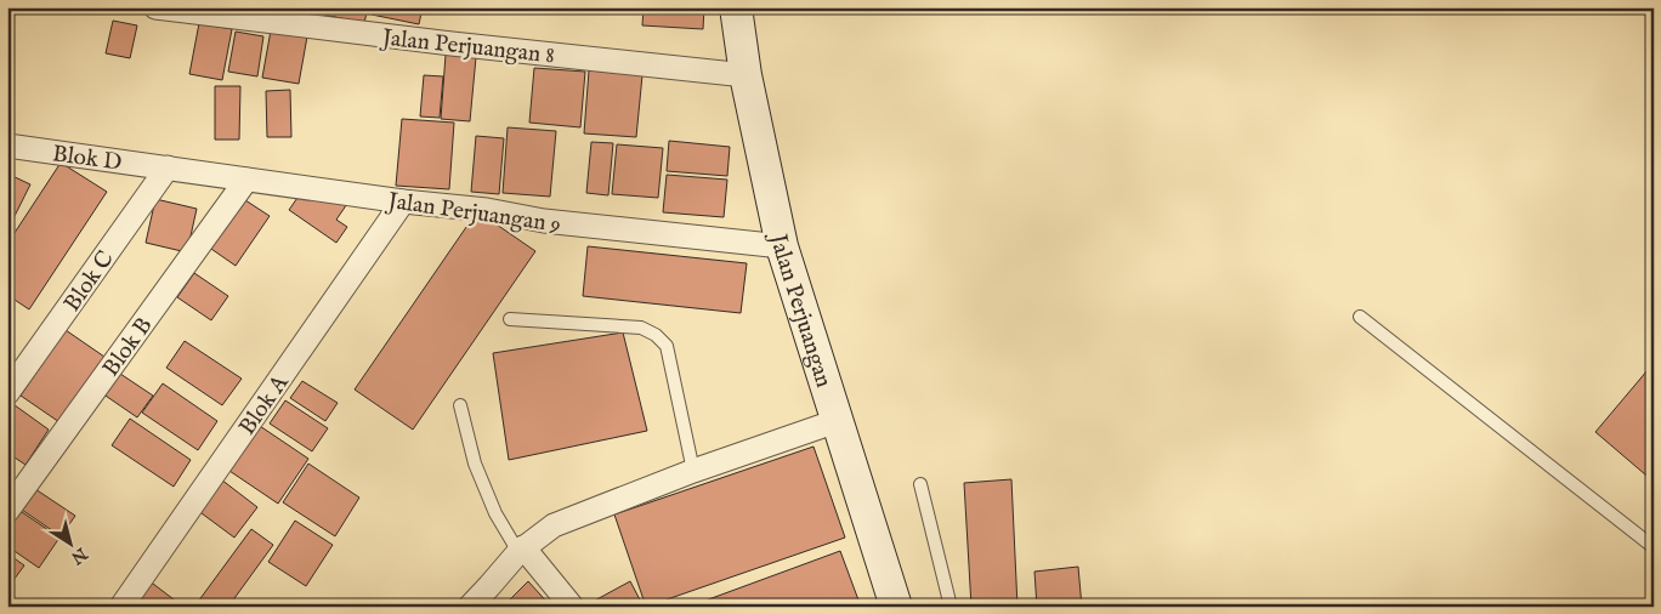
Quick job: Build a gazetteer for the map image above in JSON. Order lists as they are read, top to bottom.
{
  "streets": {
    "street": [
      "Jalan Perjuangan 8",
      "Blok D",
      "Jalan Perjuangan 9",
      "Blok C",
      "Jalan Perjuangan",
      "Blok B",
      "Blok A"
    ]
  },
  "crossings": [
    ["Jalan Perjuangan 8", "Jalan Perjuangan"],
    ["Blok D", "Jalan Perjuangan 9"],
    ["Blok D", "Blok C"],
    ["Jalan Perjuangan 9", "Blok C"],
    ["Jalan Perjuangan 9", "Jalan Perjuangan"],
    ["Jalan Perjuangan 9", "Blok B"],
    ["Jalan Perjuangan 9", "Blok A"]
  ],
  "north": "bottom right"
}
